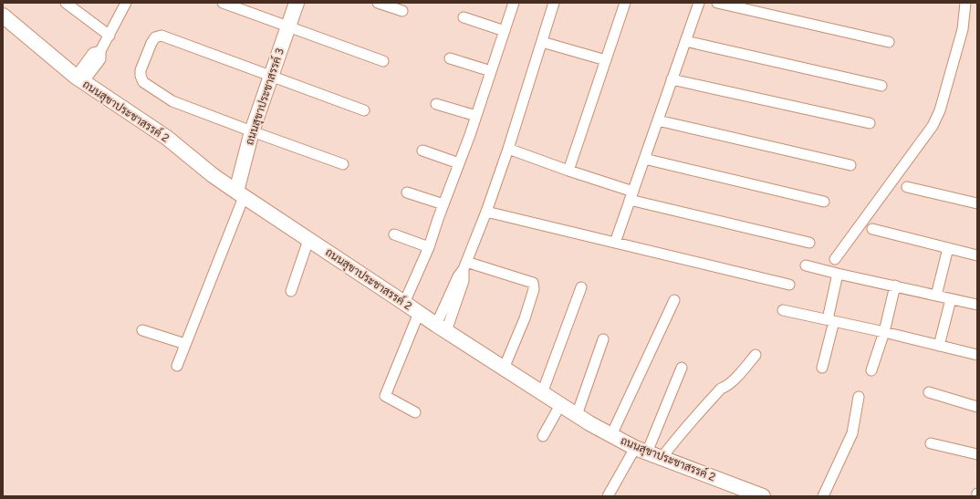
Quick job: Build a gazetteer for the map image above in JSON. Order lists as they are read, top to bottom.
{
  "streets": {
    "street": ["ถนนสุขาประชาสรรค์ 3", "ถนนสุขาประชาสรรค์ 2"]
  },
  "crossings": [
    ["ถนนสุขาประชาสรรค์ 3", "ถนนสุขาประชาสรรค์ 2"]
  ]
}
